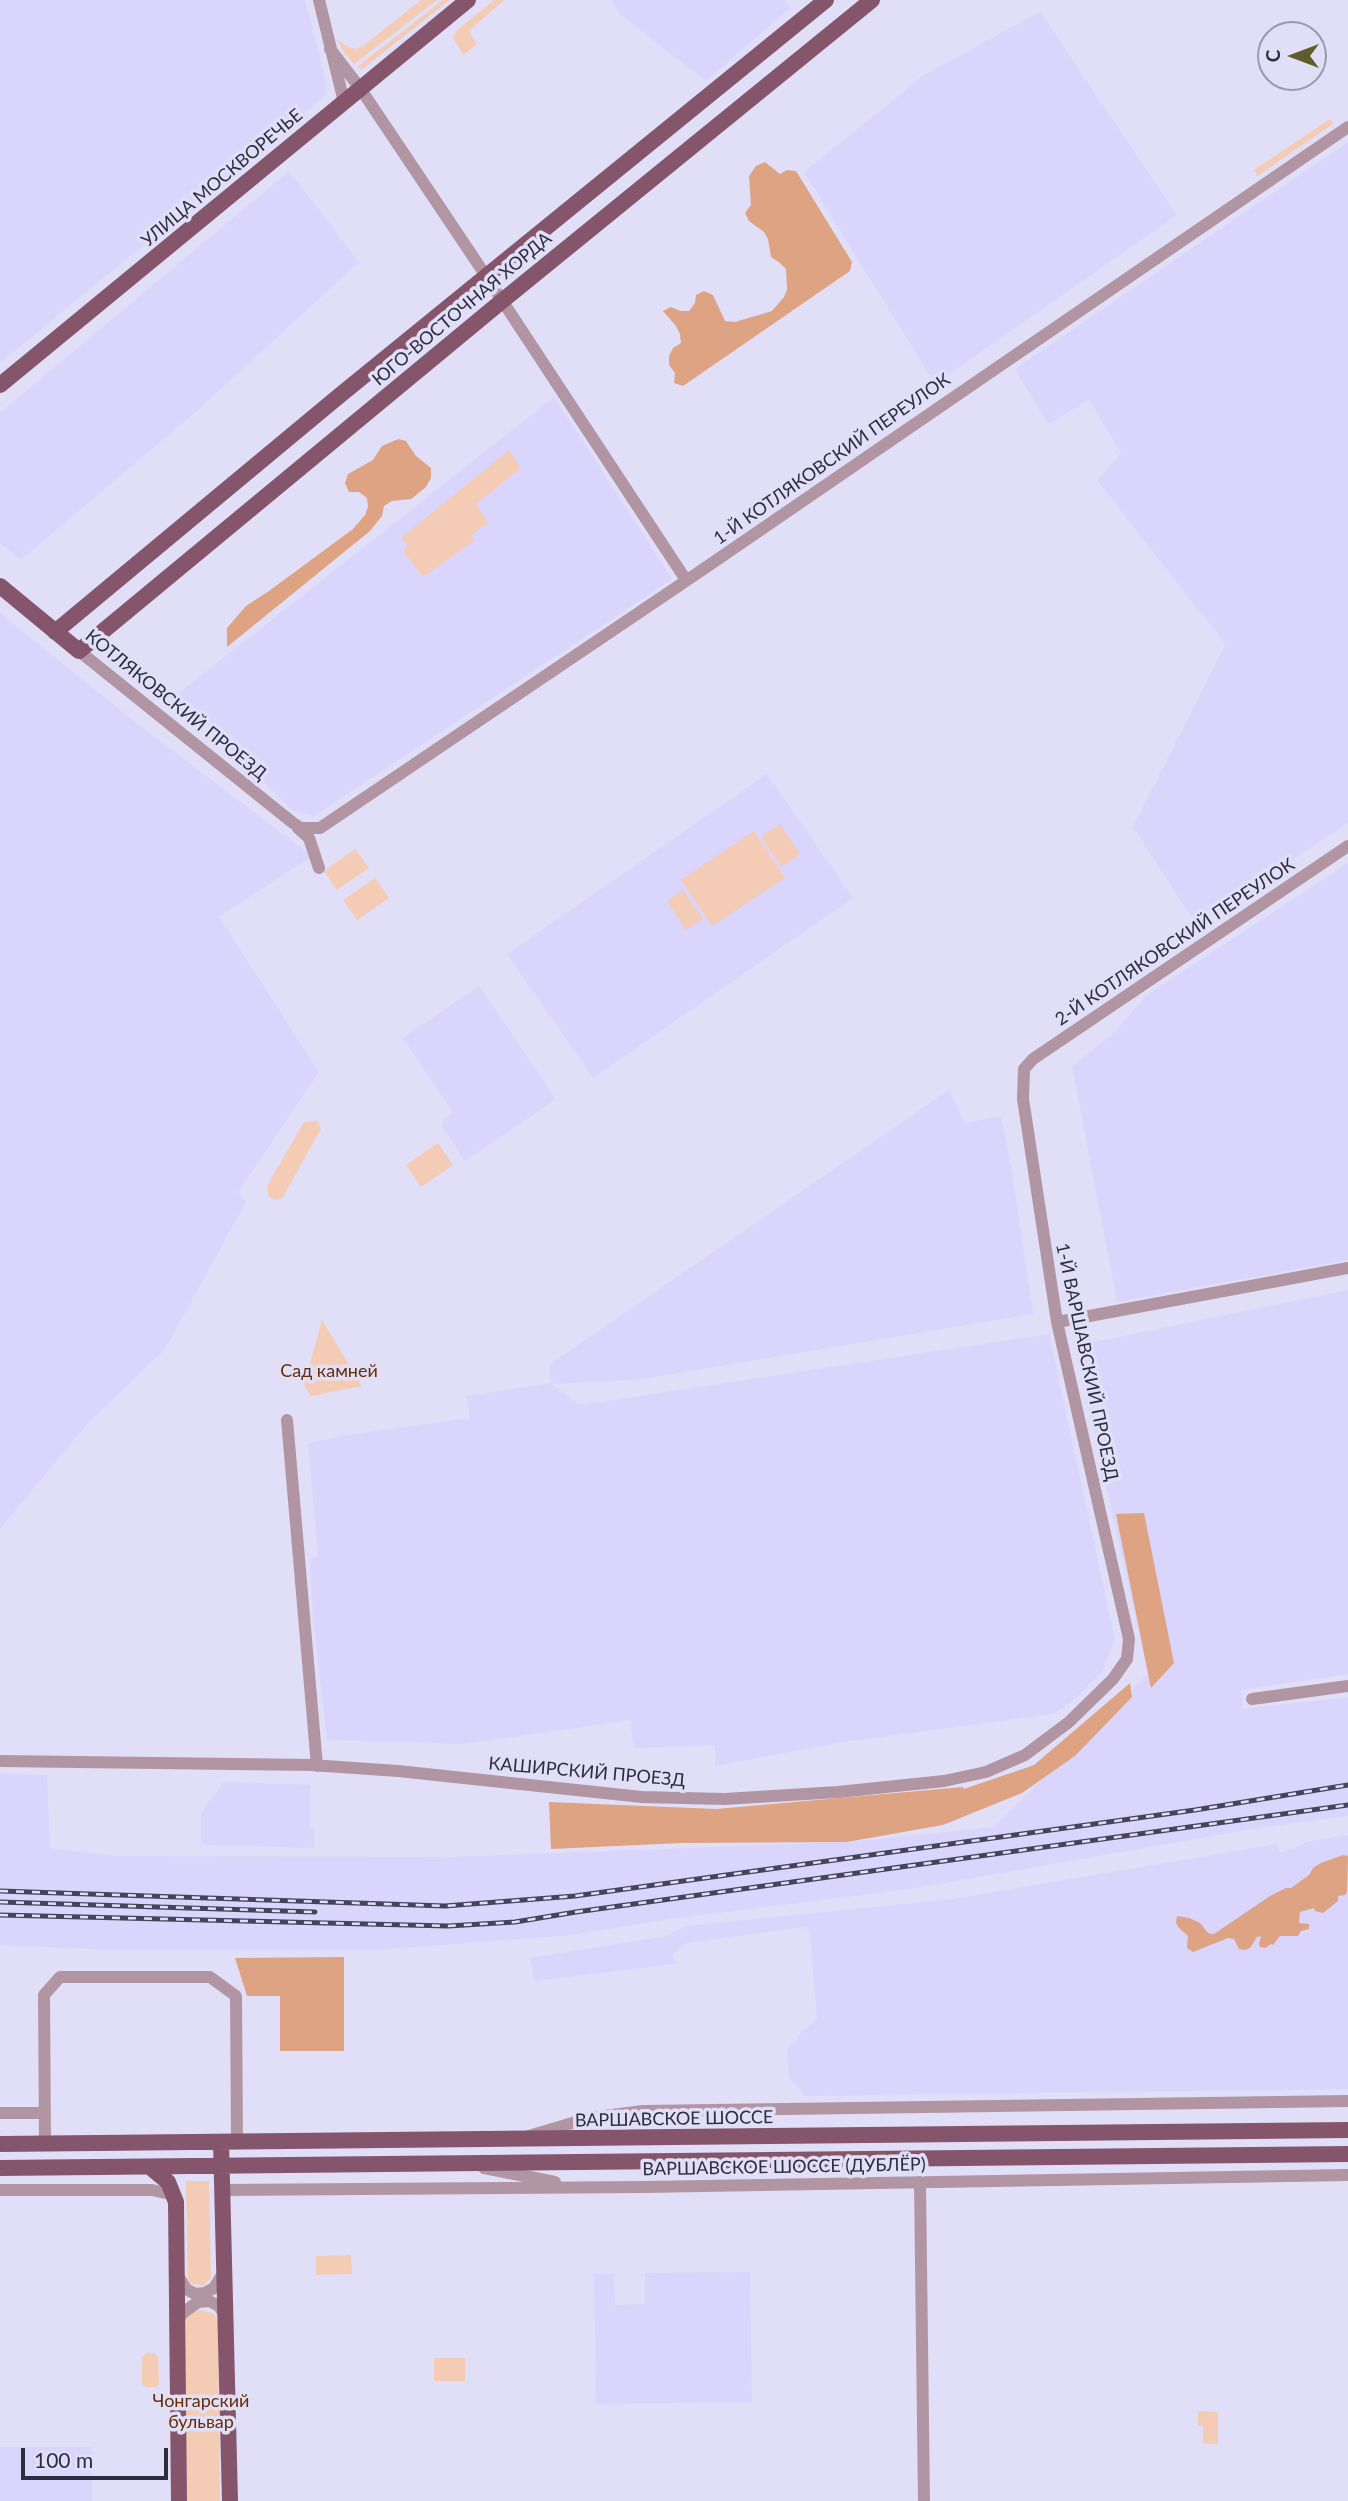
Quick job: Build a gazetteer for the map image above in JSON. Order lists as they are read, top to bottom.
{
  "streets": {
    "main road": [
      "УЛИЦА МОСКВОРЕЧЬЕ",
      "ЮГО-ВОСТОЧНАЯ ХОРДА",
      "КОТЛЯКОВСКИЙ ПРОЕЗД",
      "ВАРШАВСКОЕ ШОССЕ"
    ],
    "street": [
      "1-Й КОТЛЯКОВСКИЙ ПЕРЕУЛОК",
      "2-Й КОТЛЯКОВСКИЙ ПЕРЕУЛОК",
      "1-Й ВАРШАВСКИЙ ПРОЕЗД",
      "КАШИРСКИЙ ПРОЕЗД",
      "ВАРШАВСКОЕ ШОССЕ (ДУБЛЁР)"
    ]
  },
  "crossings": [
    ["ЮГО-ВОСТОЧНАЯ ХОРДА", "КОТЛЯКОВСКИЙ ПРОЕЗД"],
    ["1-Й КОТЛЯКОВСКИЙ ПЕРЕУЛОК", "КОТЛЯКОВСКИЙ ПРОЕЗД"],
    ["2-Й КОТЛЯКОВСКИЙ ПЕРЕУЛОК", "1-Й ВАРШАВСКИЙ ПРОЕЗД"],
    ["1-Й ВАРШАВСКИЙ ПРОЕЗД", "КАШИРСКИЙ ПРОЕЗД"]
  ],
  "parks": ["Сад камней", "Чонгарский бульвар"],
  "scale_bar": "100 m",
  "north": "left"
}
